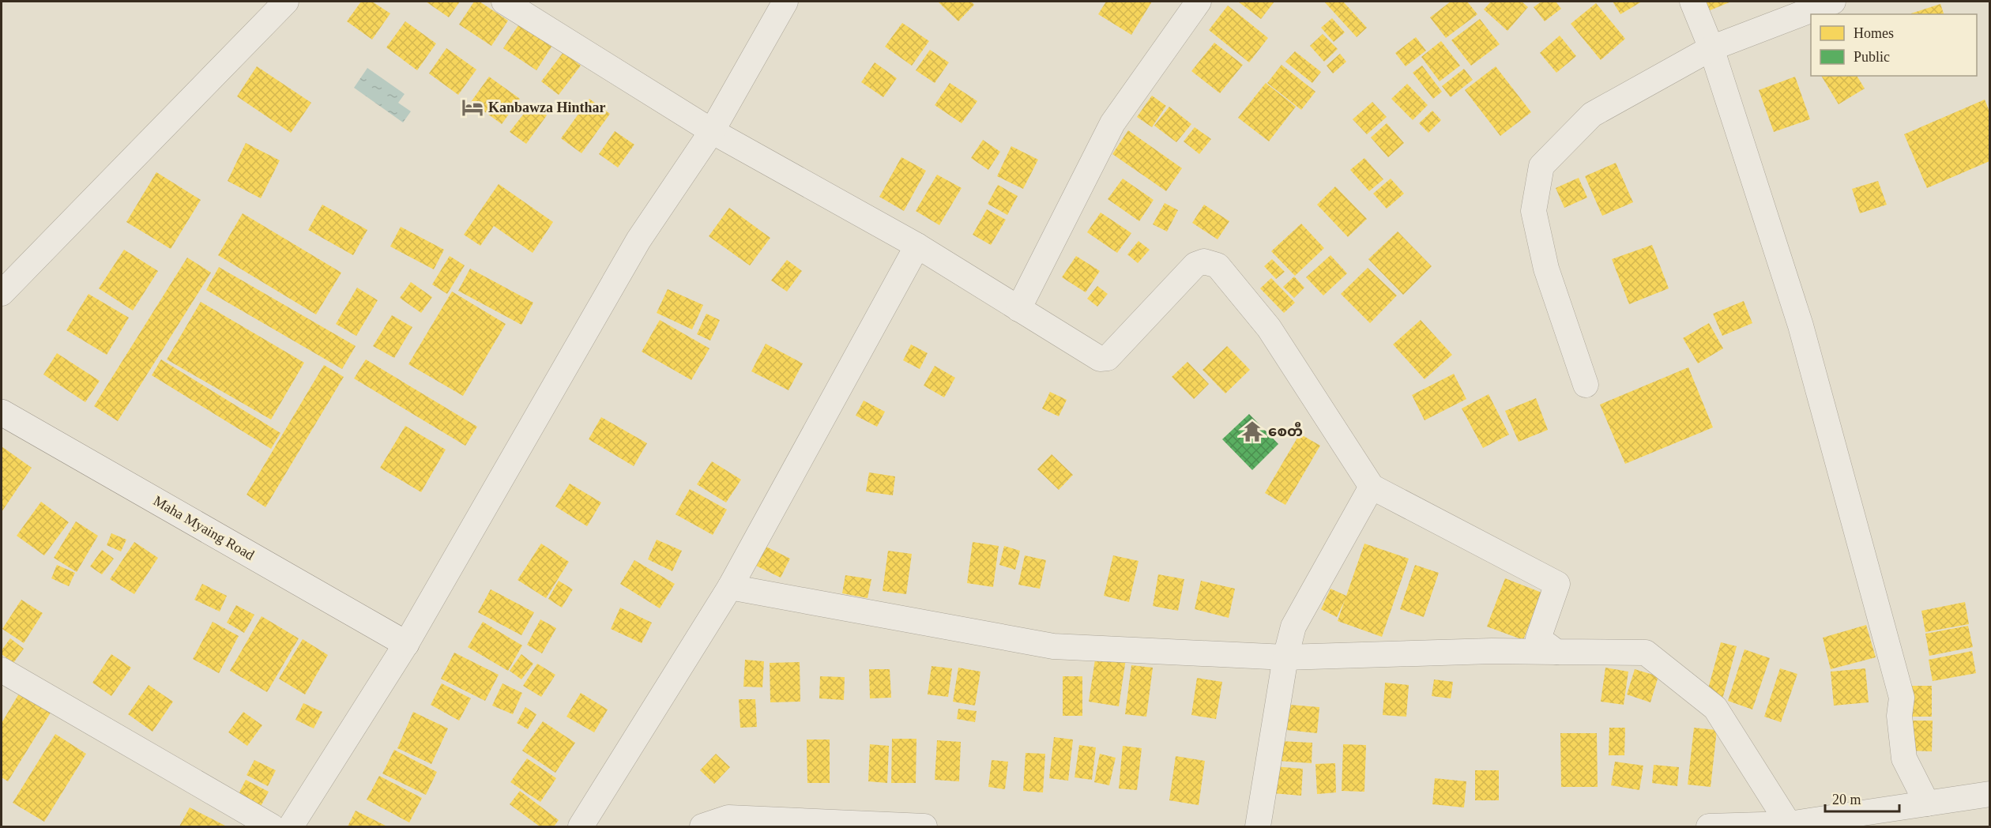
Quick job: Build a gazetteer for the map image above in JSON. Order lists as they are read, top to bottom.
{
  "streets": {
    "street": ["Maha Myaing Road"]
  },
  "places": {
    "hotel": ["Kanbawza Hinthar"],
    "temple": ["စေတီ"]
  },
  "legend": ["Homes", "Public"],
  "scale_bar": "20 m"
}
